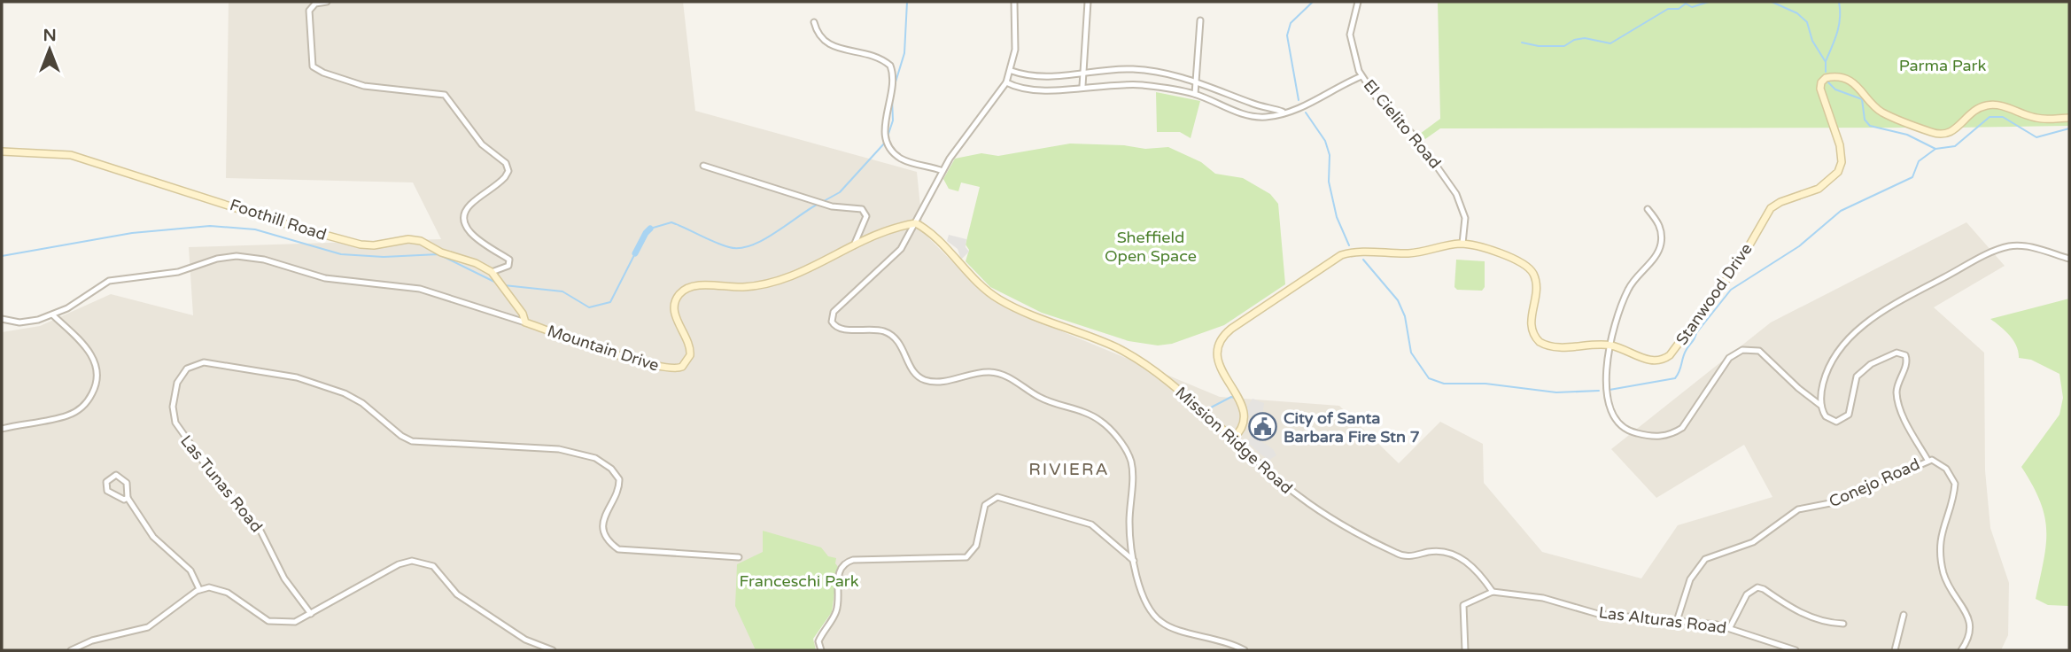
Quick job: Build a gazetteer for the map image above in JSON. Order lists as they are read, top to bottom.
{
  "streets": {
    "main road": [
      "Foothill Road",
      "Stanwood Drive",
      "Mountain Drive",
      "Mission Ridge Road"
    ],
    "street": [
      "El Cielito Road",
      "Conejo Road",
      "Las Tunas Road",
      "Las Alturas Road"
    ]
  },
  "crossings": [
    ["El Cielito Road", "Stanwood Drive"],
    ["Foothill Road", "Mountain Drive"],
    ["Stanwood Drive", "Mission Ridge Road"],
    ["Mountain Drive", "Mission Ridge Road"],
    ["Mission Ridge Road", "Las Alturas Road"],
    ["Conejo Road", "Las Alturas Road"]
  ],
  "districts": ["RIVIERA"],
  "parks": ["Parma Park", "Sheffield Open Space", "Franceschi Park"],
  "places": {
    "public building": ["City of Santa Barbara Fire Stn 7"]
  },
  "north": "top"
}
